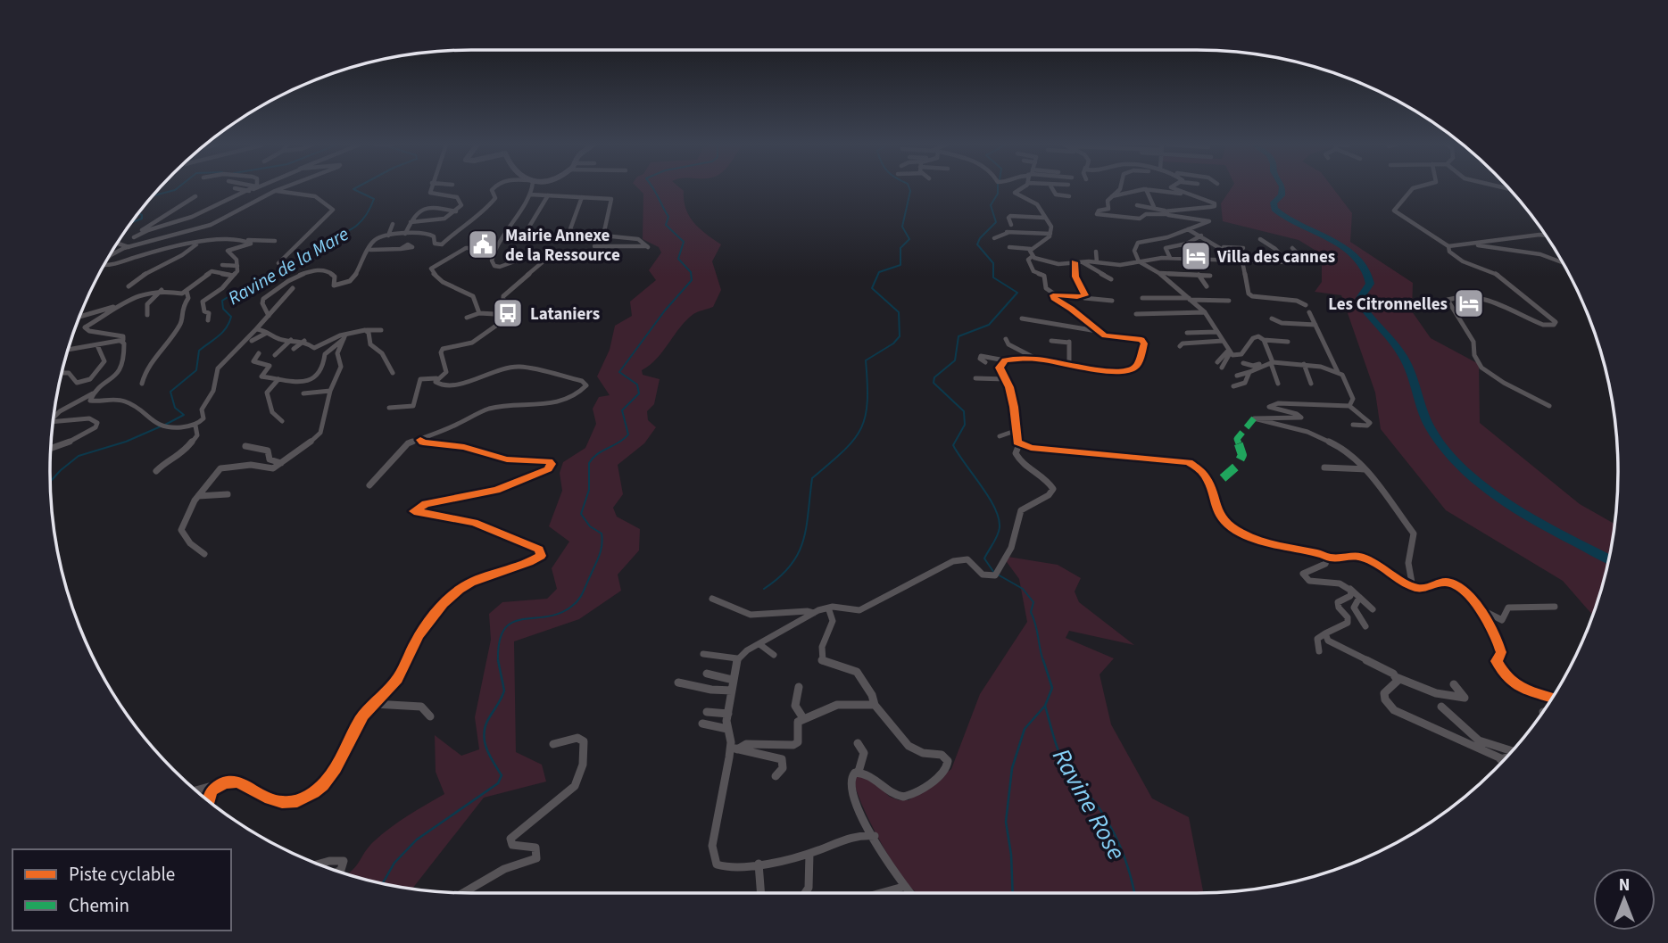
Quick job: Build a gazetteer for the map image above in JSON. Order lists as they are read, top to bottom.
{
  "water": ["Ravine de la Mare", "Ravine Rose"],
  "places": {
    "public building": ["Mairie Annexe de la Ressource"],
    "hotel": ["Villa des cannes", "Les Citronnelles"],
    "bus stop": ["Lataniers"]
  },
  "legend": ["Piste cyclable", "Chemin"],
  "north": "top"
}
